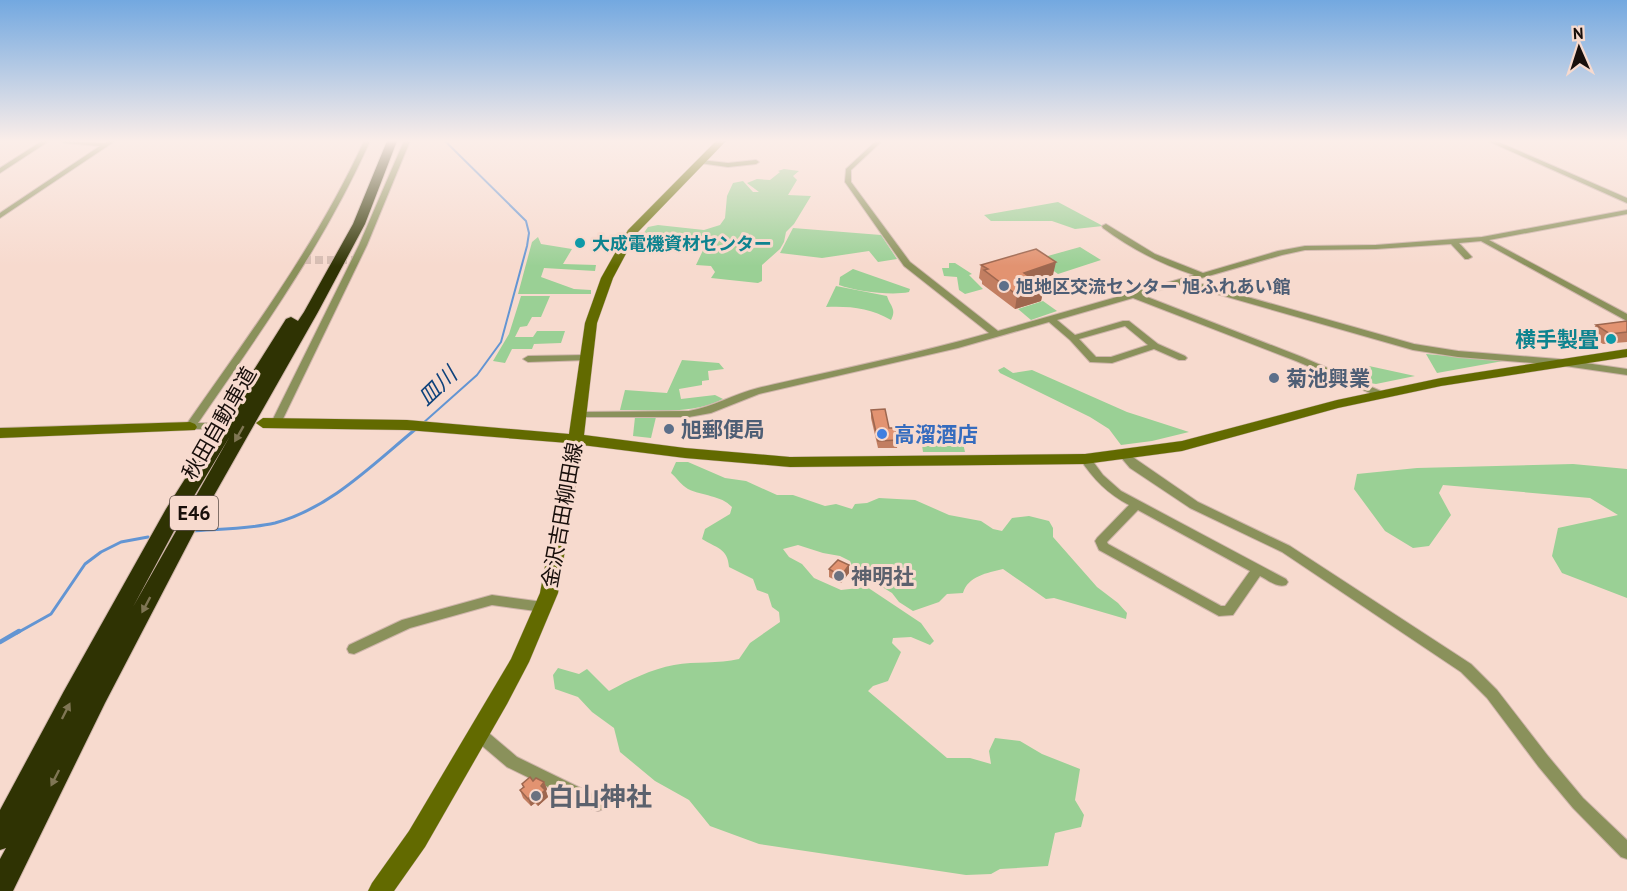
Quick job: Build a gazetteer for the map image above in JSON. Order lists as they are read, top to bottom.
{
  "streets": {
    "highway": ["秋田自動車道", "E46"],
    "street": ["金沢吉田柳田線"]
  },
  "water": ["皿川"],
  "places": [
    "大成電機資材センター",
    "旭地区交流センター 旭ふれあい館",
    "横手製畳",
    "菊池興業",
    "旭郵便局",
    "高溜酒店",
    "神明社",
    "白山神社"
  ],
  "north": "top"
}
